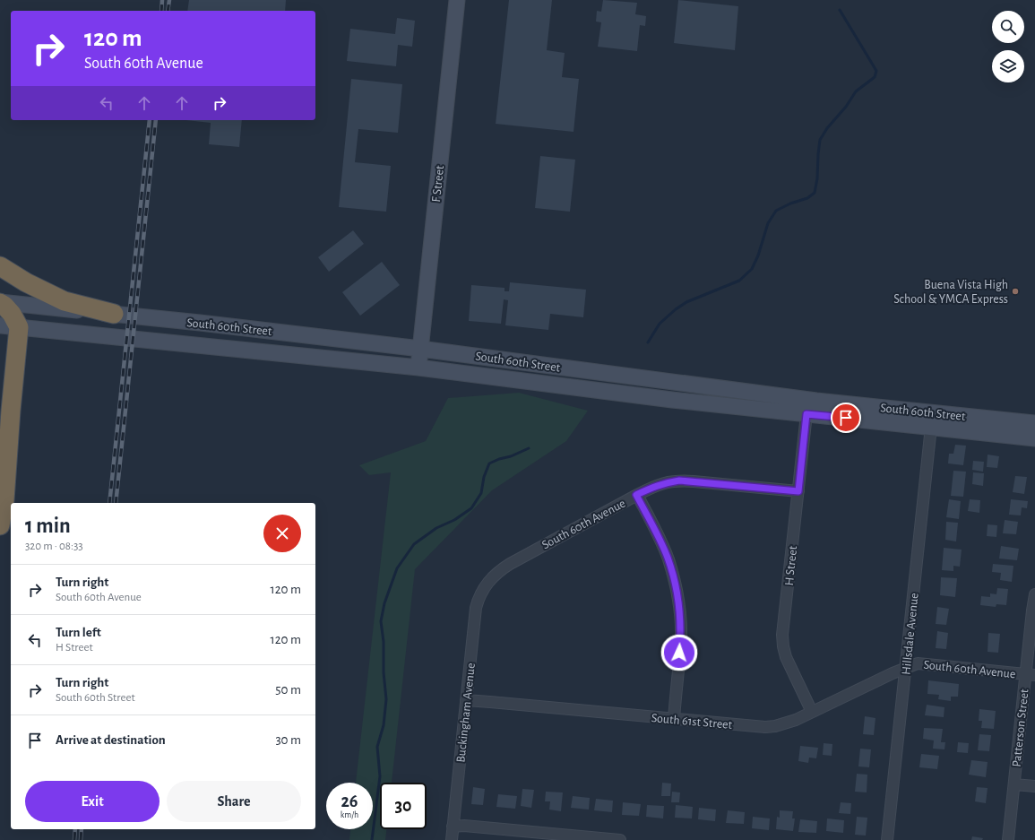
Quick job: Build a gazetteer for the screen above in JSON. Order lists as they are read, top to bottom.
{
  "streets": {
    "main road": ["F Street", "South 60th Street"],
    "street": [
      "South 60th Avenue",
      "H Street",
      "Hillsdale Avenue",
      "Buckingham Avenue",
      "South 61st Street",
      "Patterson Street"
    ]
  },
  "crossings": [
    ["F Street", "South 60th Street"],
    ["South 60th Street", "H Street"],
    ["South 60th Street", "Hillsdale Avenue"],
    ["South 60th Avenue", "H Street"],
    ["South 60th Avenue", "Hillsdale Avenue"],
    ["South 60th Avenue", "Buckingham Avenue"],
    ["South 60th Avenue", "South 61st Street"],
    ["South 60th Avenue", "Patterson Street"],
    ["H Street", "South 61st Street"],
    ["Hillsdale Avenue", "South 61st Street"],
    ["Buckingham Avenue", "South 61st Street"]
  ],
  "places": ["Buena Vista High School & YMCA Express"],
  "page": {
    "turn": ["120 m", "South 60th Avenue"],
    "heading": ["1 min", "320 m · 08:33"],
    "list": [
      {
        "name": "Turn right",
        "note": "South 60th Avenue",
        "value": "120 m"
      },
      {
        "name": "Turn left",
        "note": "H Street",
        "value": "120 m"
      },
      {
        "name": "Turn right",
        "note": "South 60th Street",
        "value": "50 m"
      },
      {
        "name": "Arrive at destination",
        "value": "30 m"
      }
    ],
    "buttons": ["Exit", "Share"],
    "speed": "26 km/h",
    "limit": "30"
  }
}
